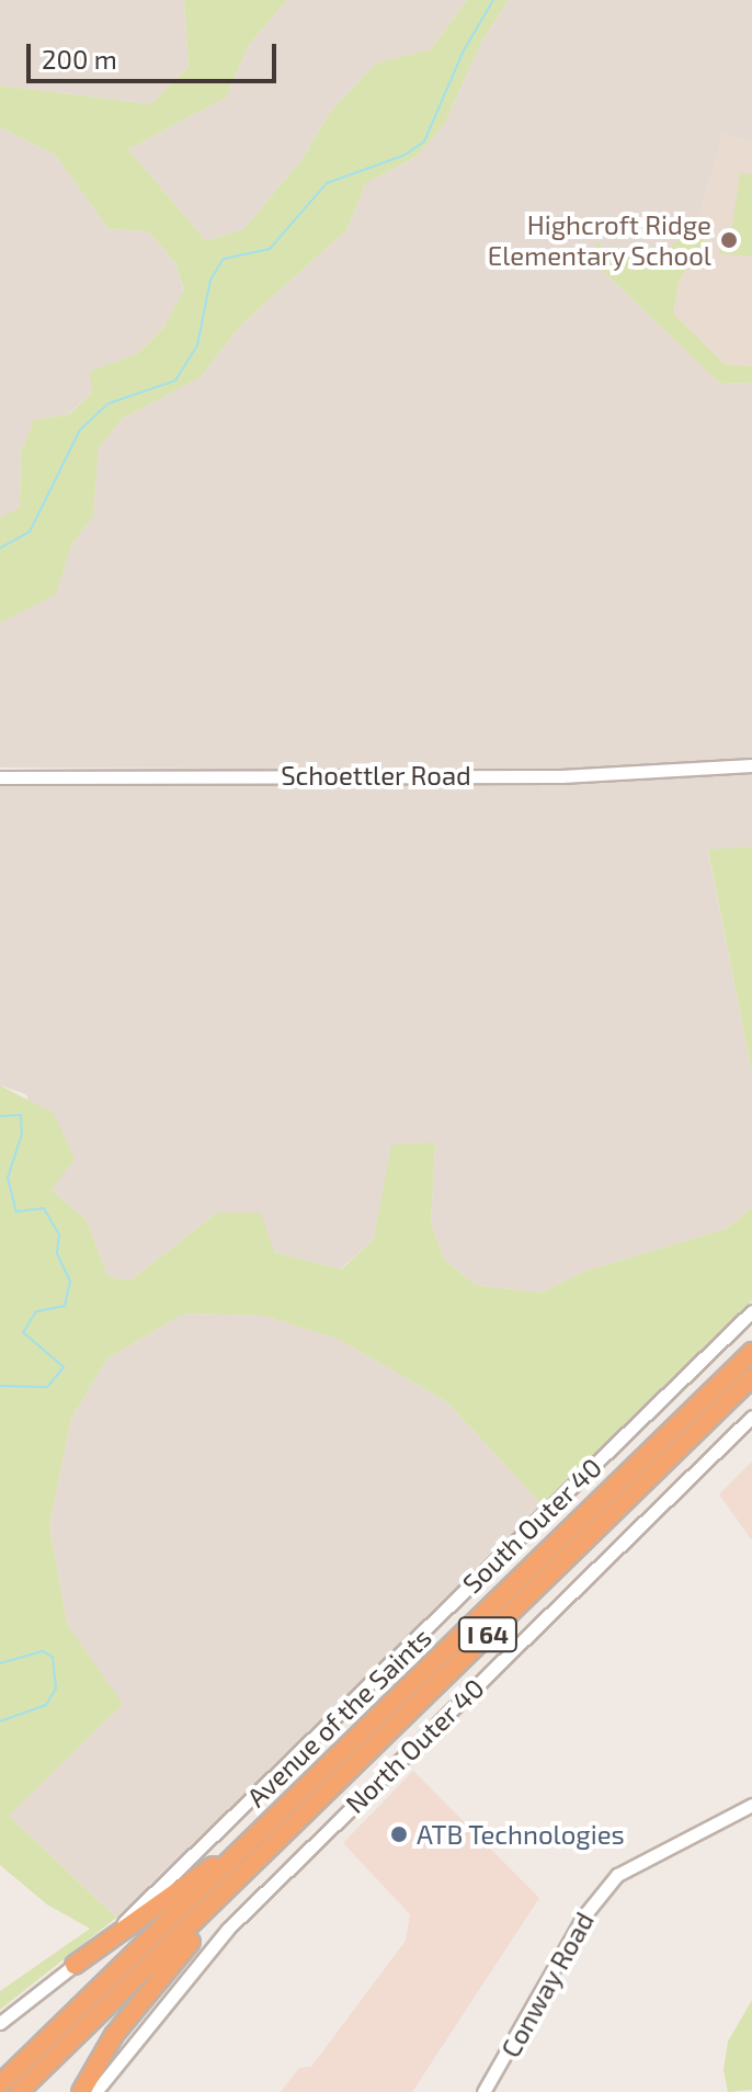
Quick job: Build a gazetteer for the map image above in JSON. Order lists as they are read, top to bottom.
{
  "streets": {
    "highway": ["I 64", "Avenue of the Saints"],
    "street": [
      "Schoettler Road",
      "South Outer 40",
      "North Outer 40",
      "Conway Road"
    ]
  },
  "places": ["Highcroft Ridge Elementary School", "ATB Technologies"],
  "scale_bar": "200 m"
}
